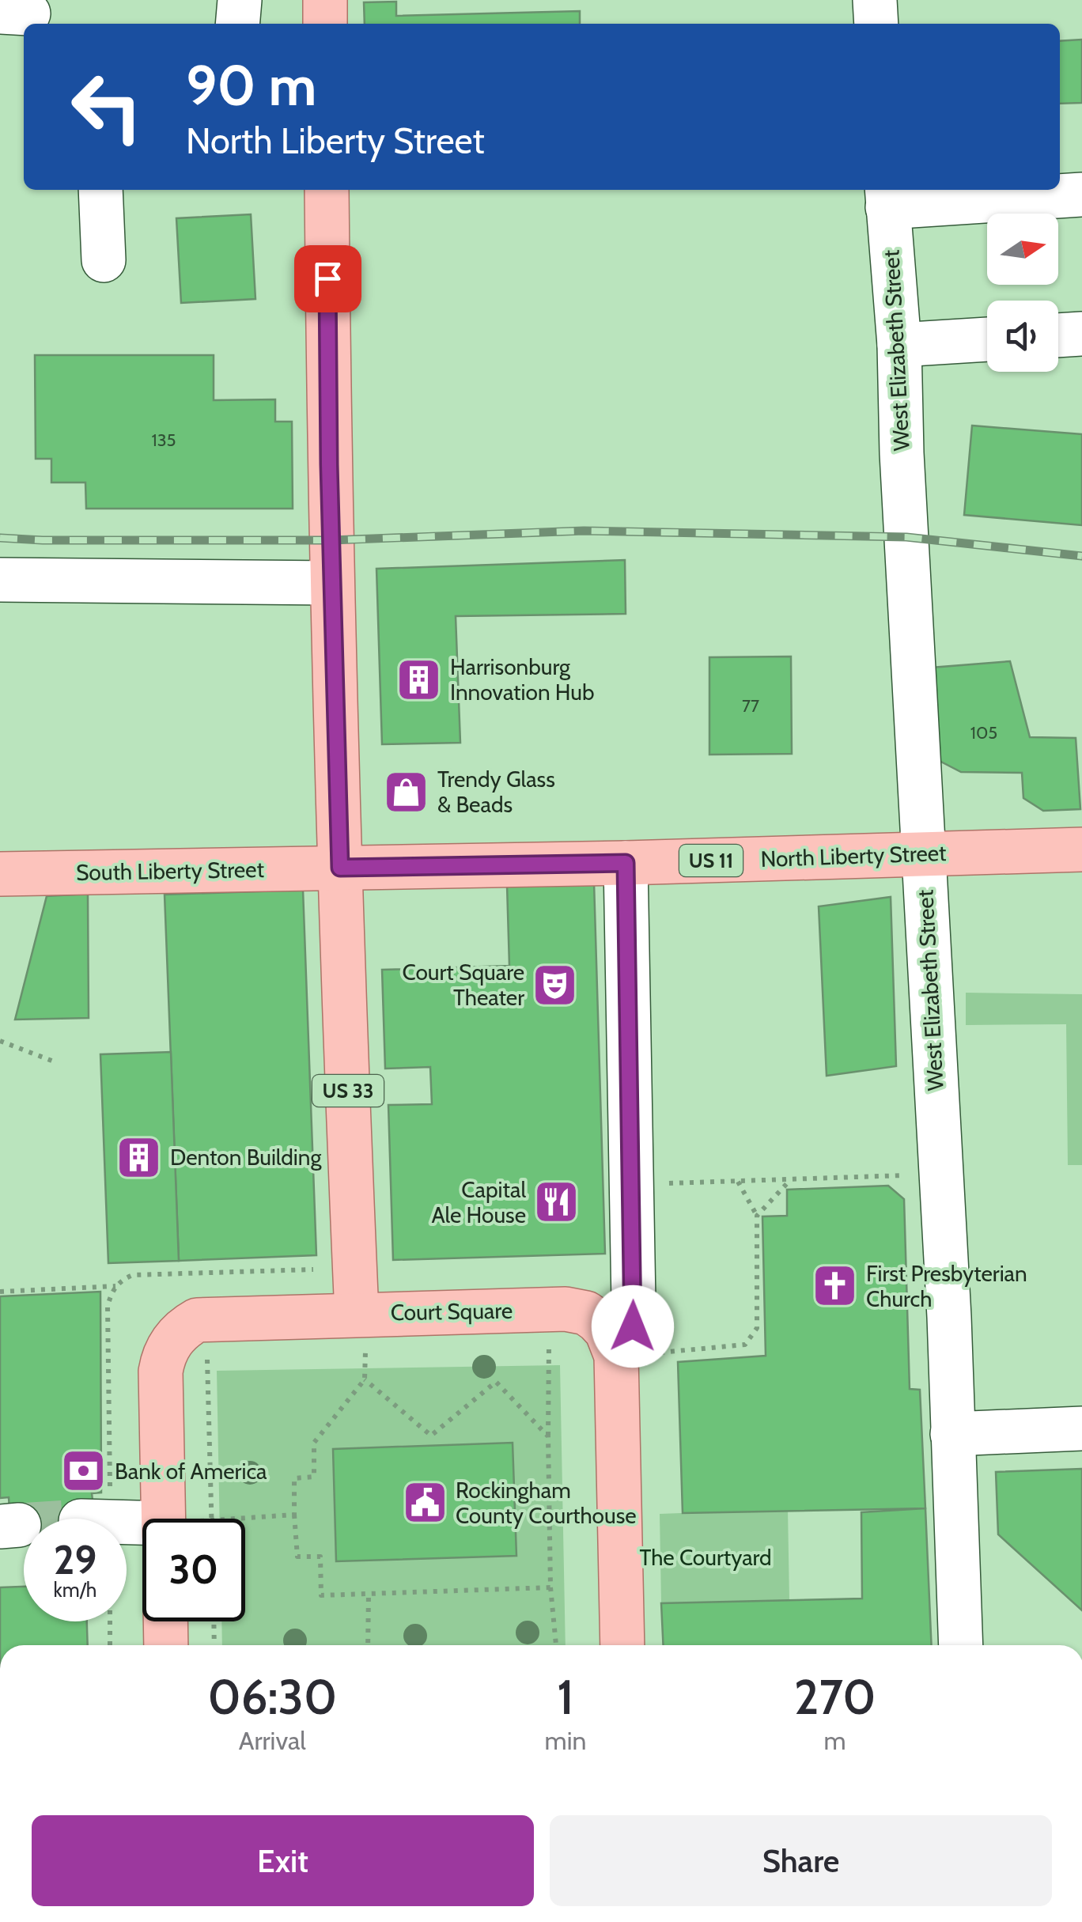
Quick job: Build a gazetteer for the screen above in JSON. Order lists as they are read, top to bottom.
{
  "streets": {
    "main road": [
      "North Liberty Street",
      "US 11",
      "South Liberty Street",
      "US 33",
      "Court Square"
    ],
    "street": ["West Elizabeth Street"]
  },
  "crossings": [
    ["West Elizabeth Street", "North Liberty Street"],
    ["North Liberty Street", "South Liberty Street"],
    ["North Liberty Street", "US 33"],
    ["South Liberty Street", "US 33"],
    ["US 33", "Court Square"]
  ],
  "parks": ["The Courtyard"],
  "places": {
    "building": ["Harrisonburg Innovation Hub", "Denton Building"],
    "shop": ["Trendy Glass & Beads"],
    "theatre": ["Court Square Theater"],
    "restaurant": ["Capital Ale House"],
    "church": ["First Presbyterian Church"],
    "bank": ["Bank of America"],
    "public building": ["Rockingham County Courthouse"]
  },
  "house_numbers": ["135", "77", "105"],
  "north": "right",
  "page": {
    "turn": ["90 m", "North Liberty Street"],
    "speed": "29 km/h",
    "limit": "30",
    "eta": [
      "06:30",
      "Arrival",
      "1",
      "min",
      "270",
      "m"
    ],
    "buttons": ["Exit", "Share"]
  }
}
